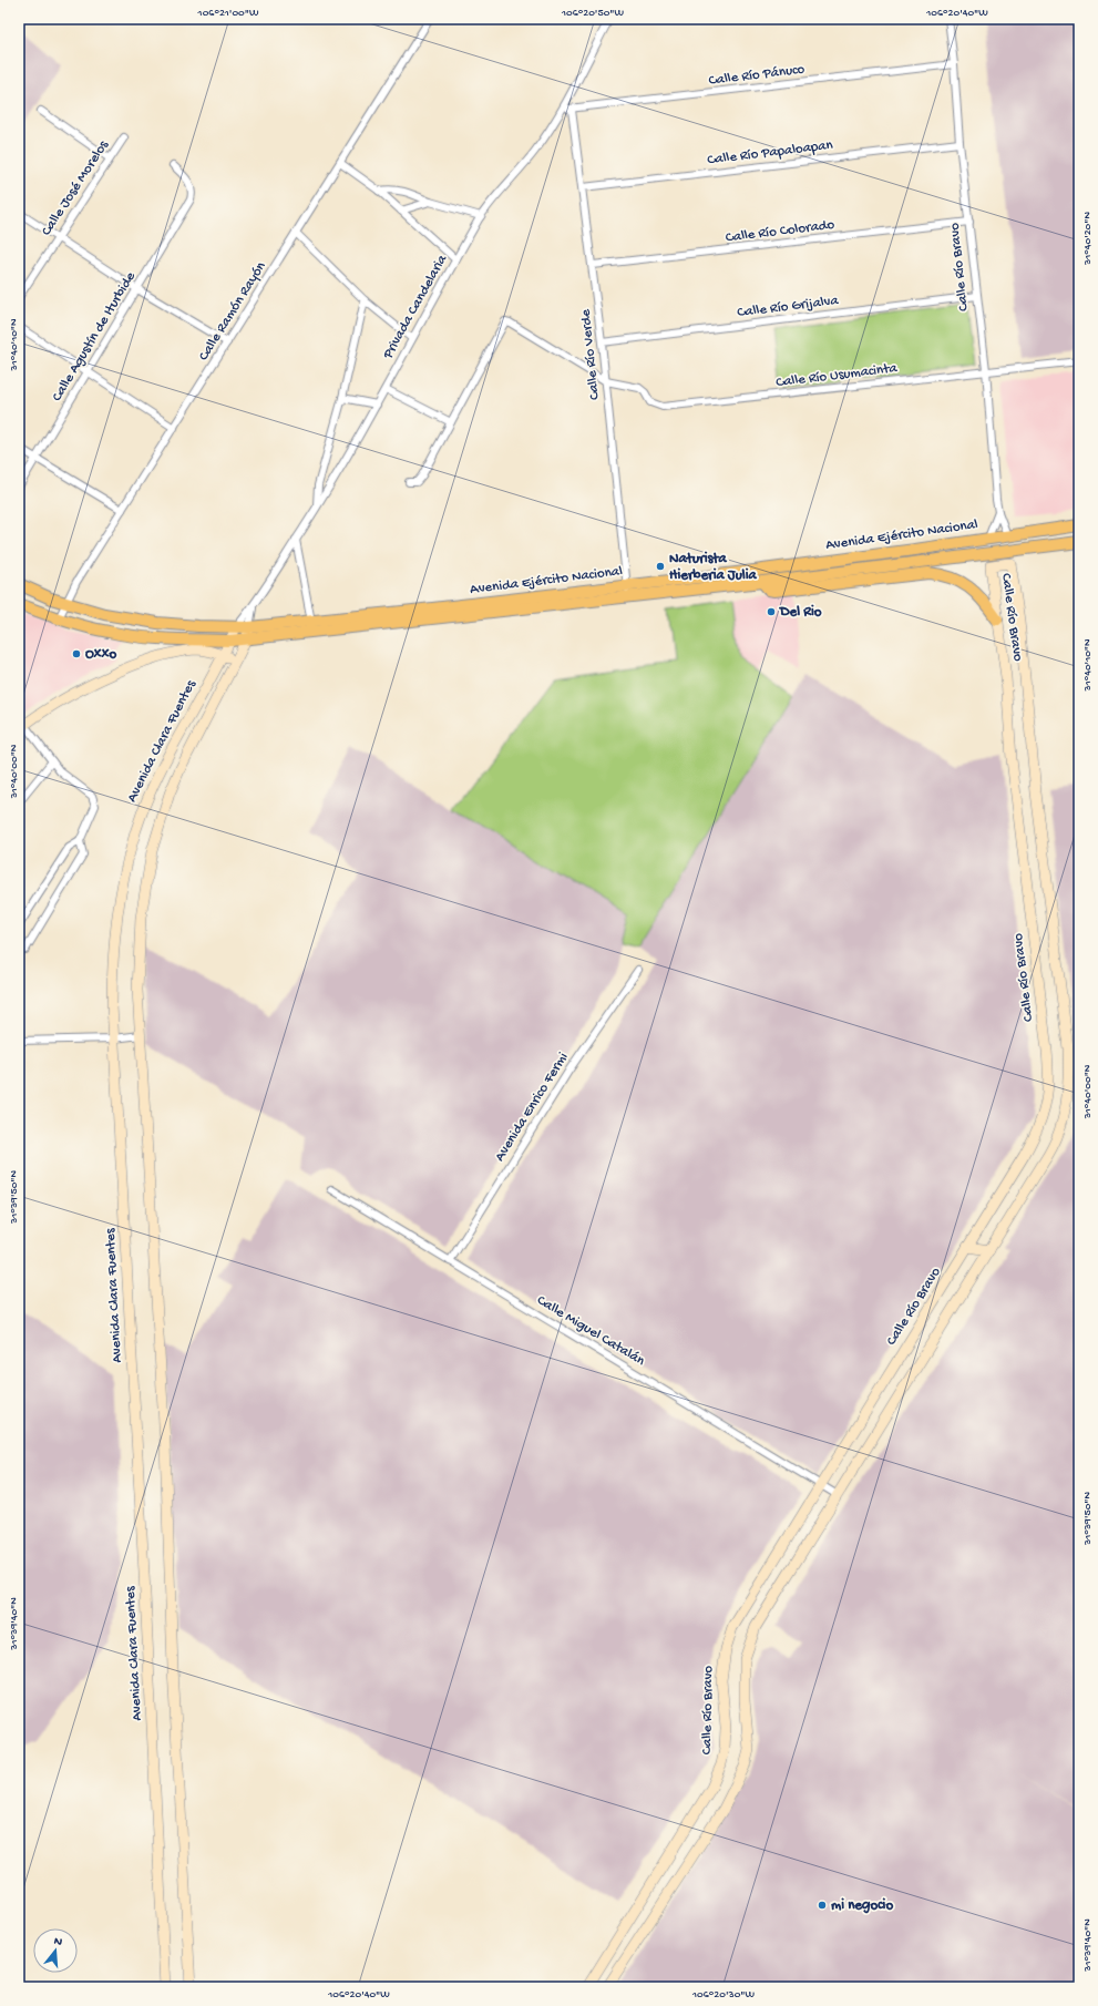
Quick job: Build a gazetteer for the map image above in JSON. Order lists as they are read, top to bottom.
{
  "streets": {
    "main road": ["Avenida Ejército Nacional"],
    "street": [
      "Calle Río Pánuco",
      "Calle Río Papaloapan",
      "Calle José Morelos",
      "Calle Río Colorado",
      "Calle Río Bravo",
      "Privada Candelaria",
      "Calle Río Grijalva",
      "Calle Ramón Rayón",
      "Calle Agustín de Iturbide",
      "Calle Río Verde",
      "Calle Río Usumacinta",
      "Avenida Clara Fuentes",
      "Avenida Enrico Fermi",
      "Calle Miguel Catalán"
    ]
  },
  "crossings": [
    ["Calle Río Pánuco", "Calle Río Bravo"],
    ["Calle Río Pánuco", "Privada Candelaria"],
    ["Calle Río Pánuco", "Calle Río Verde"],
    ["Calle Río Papaloapan", "Calle Río Bravo"],
    ["Calle Río Papaloapan", "Calle Río Verde"],
    ["Calle Río Colorado", "Calle Río Bravo"],
    ["Calle Río Colorado", "Calle Río Verde"],
    ["Calle Río Bravo", "Calle Río Grijalva"],
    ["Calle Río Bravo", "Calle Río Usumacinta"],
    ["Calle Río Bravo", "Avenida Ejército Nacional"],
    ["Calle Río Bravo", "Calle Miguel Catalán"],
    ["Privada Candelaria", "Avenida Ejército Nacional"],
    ["Privada Candelaria", "Avenida Clara Fuentes"],
    ["Calle Río Grijalva", "Calle Río Verde"],
    ["Calle Ramón Rayón", "Avenida Ejército Nacional"],
    ["Calle Río Verde", "Calle Río Usumacinta"],
    ["Calle Río Verde", "Avenida Ejército Nacional"],
    ["Avenida Ejército Nacional", "Avenida Clara Fuentes"],
    ["Avenida Enrico Fermi", "Calle Miguel Catalán"]
  ],
  "places": [
    "Naturista Hierberia Julia",
    "Del Rio",
    "Oxxo",
    "mi negocio"
  ],
  "north": "top",
  "coordinates": [
    "106°21'00\"W",
    "106°20'50\"W",
    "106°20'40\"W",
    "31°40'20\"N",
    "31°40'10\"N",
    "31°40'00\"N",
    "31°39'50\"N",
    "31°39'40\"N",
    "106°20'30\"W"
  ]
}
